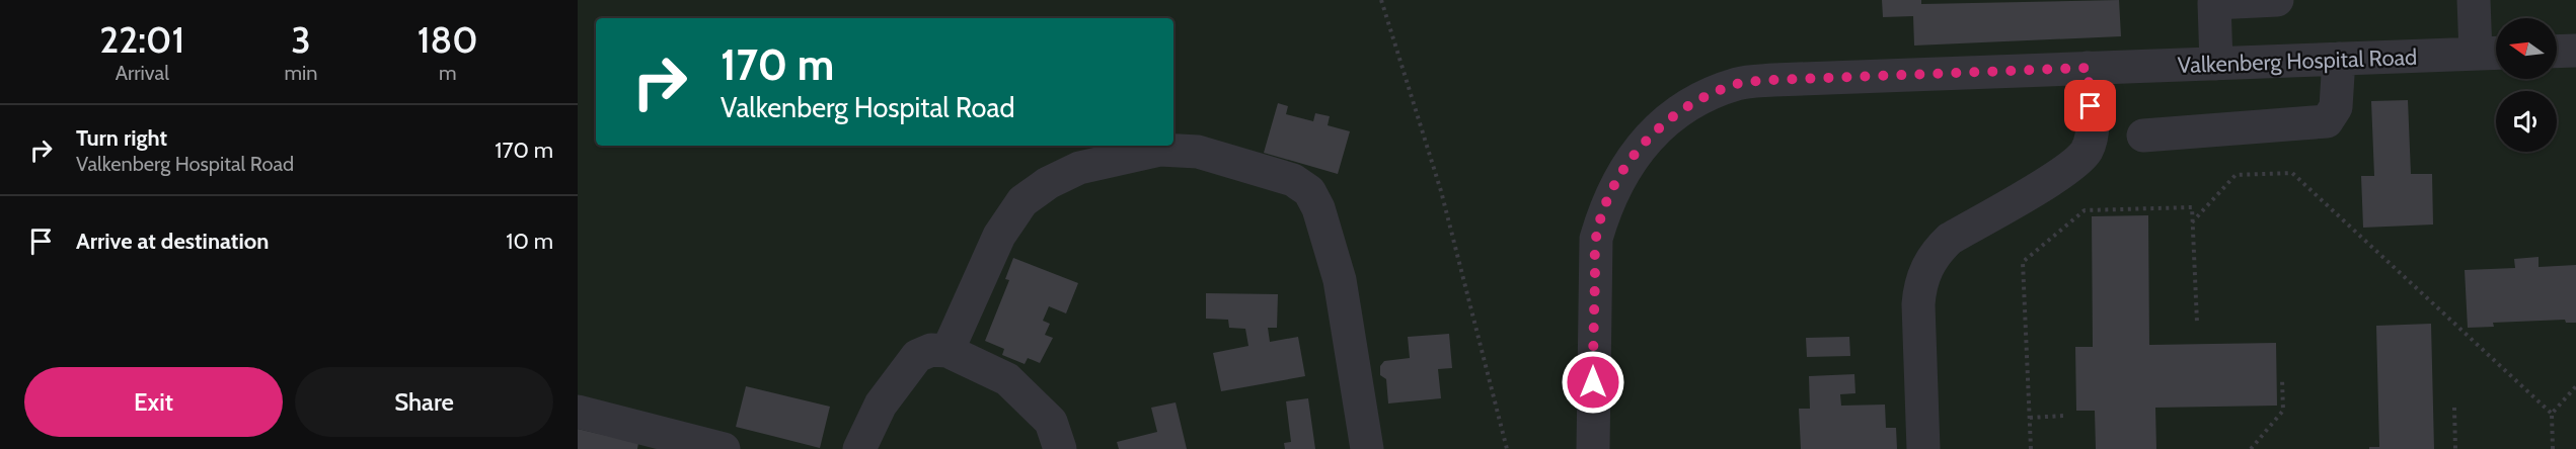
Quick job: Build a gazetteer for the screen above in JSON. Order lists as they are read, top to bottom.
{
  "streets": {
    "lane": ["Valkenberg Hospital Road"]
  },
  "north": "left",
  "page": {
    "eta": [
      "22:01",
      "Arrival",
      "3",
      "min",
      "180",
      "m"
    ],
    "turn": ["170 m", "Valkenberg Hospital Road"],
    "list": [
      {
        "name": "Turn right",
        "note": "Valkenberg Hospital Road",
        "value": "170 m"
      },
      {
        "name": "Arrive at destination",
        "value": "10 m"
      }
    ],
    "buttons": ["Exit", "Share"]
  }
}
